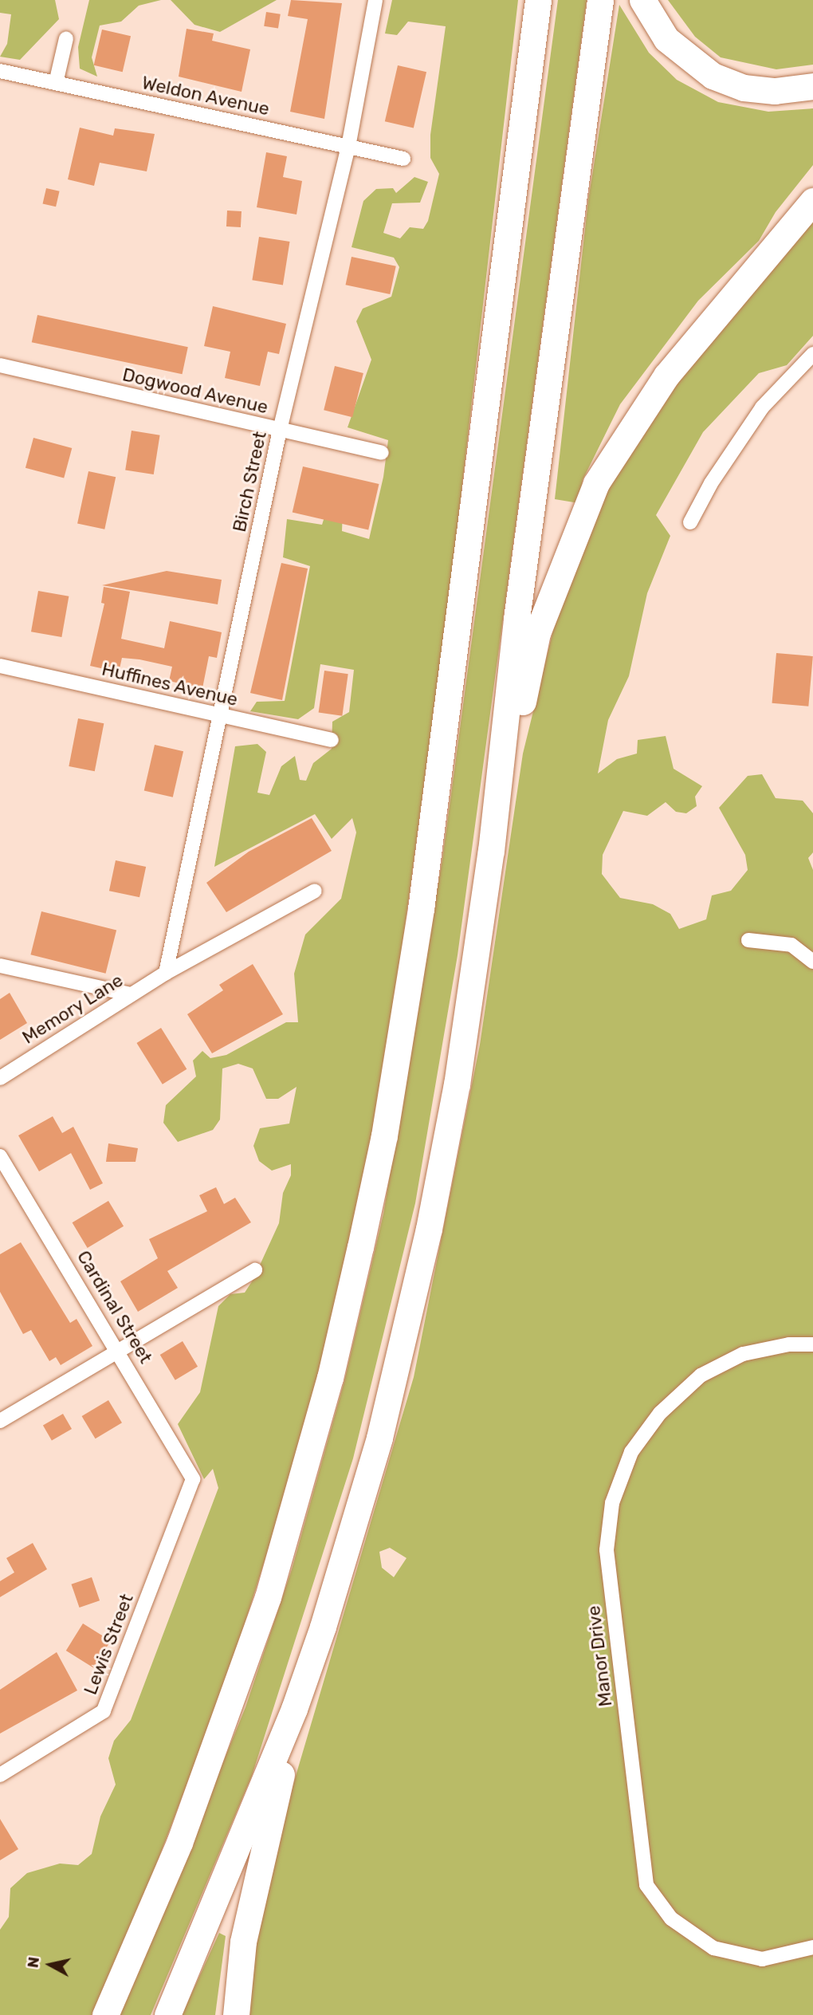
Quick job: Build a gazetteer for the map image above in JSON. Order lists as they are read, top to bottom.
{
  "streets": {
    "street": [
      "Weldon Avenue",
      "Dogwood Avenue",
      "Birch Street",
      "Huffines Avenue",
      "Memory Lane",
      "Cardinal Street",
      "Lewis Street",
      "Manor Drive"
    ]
  },
  "crossings": [
    ["Weldon Avenue", "Birch Street"],
    ["Dogwood Avenue", "Birch Street"],
    ["Birch Street", "Huffines Avenue"],
    ["Birch Street", "Memory Lane"],
    ["Cardinal Street", "Lewis Street"]
  ],
  "north": "left"
}
